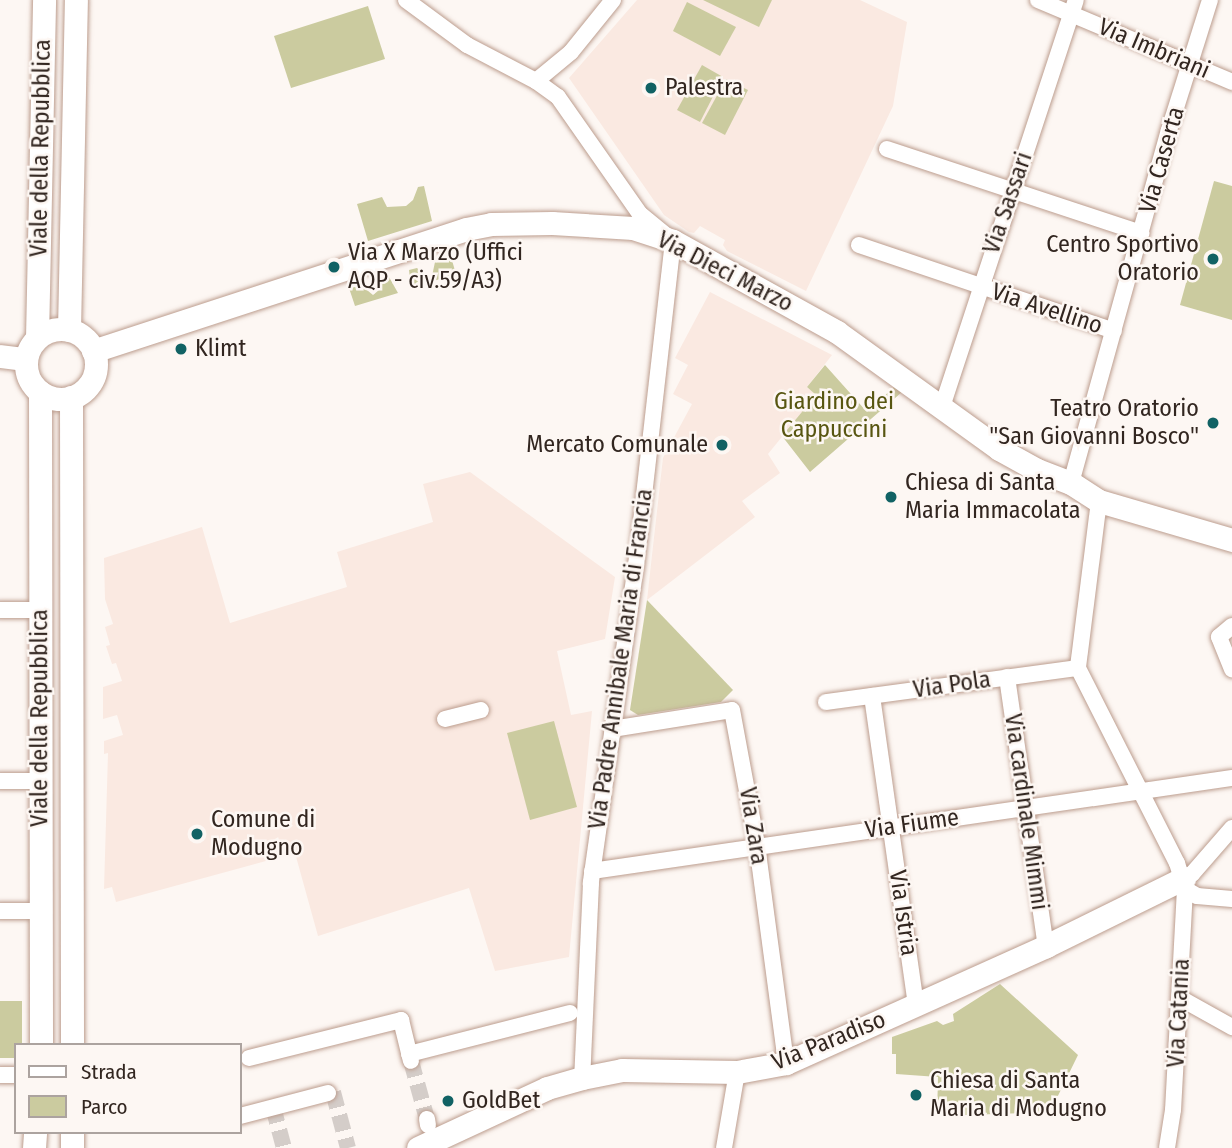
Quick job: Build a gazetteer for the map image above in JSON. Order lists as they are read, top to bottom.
{
  "streets": {
    "main road": ["Viale della Repubblica", "Via Dieci Marzo", "Via Paradiso"],
    "street": [
      "Via Imbriani",
      "Via Caserta",
      "Via Sassari",
      "Via Avellino",
      "Via Padre Annibale Maria di Francia",
      "Via Pola",
      "Via cardinale Mimmi",
      "Via Fiume",
      "Via Zara",
      "Via Istria",
      "Via Catania"
    ]
  },
  "crossings": [
    ["Via Imbriani", "Via Caserta"],
    ["Via Imbriani", "Via Sassari"],
    ["Viale della Repubblica", "Via Dieci Marzo"],
    ["Via Caserta", "Via Dieci Marzo"],
    ["Via Caserta", "Via Avellino"],
    ["Via Sassari", "Via Dieci Marzo"],
    ["Via Sassari", "Via Avellino"],
    ["Via Dieci Marzo", "Via Padre Annibale Maria di Francia"],
    ["Via Padre Annibale Maria di Francia", "Via Fiume"],
    ["Via Padre Annibale Maria di Francia", "Via Zara"],
    ["Via Padre Annibale Maria di Francia", "Via Paradiso"],
    ["Via Pola", "Via cardinale Mimmi"],
    ["Via Pola", "Via Istria"],
    ["Via cardinale Mimmi", "Via Fiume"],
    ["Via cardinale Mimmi", "Via Paradiso"],
    ["Via Fiume", "Via Zara"],
    ["Via Fiume", "Via Istria"],
    ["Via Zara", "Via Paradiso"],
    ["Via Istria", "Via Paradiso"],
    ["Via Catania", "Via Paradiso"]
  ],
  "parks": ["Giardino dei Cappuccini"],
  "places": [
    "Palestra",
    "Centro Sportivo Oratorio",
    "Via X Marzo (Uffici AQP - civ.59/A3)",
    "Klimt",
    "Teatro Oratorio \"San Giovanni Bosco\"",
    "Mercato Comunale",
    "Chiesa di Santa Maria Immacolata",
    "Comune di Modugno",
    "Chiesa di Santa Maria di Modugno",
    "GoldBet"
  ],
  "legend": ["Strada", "Parco"]
}
